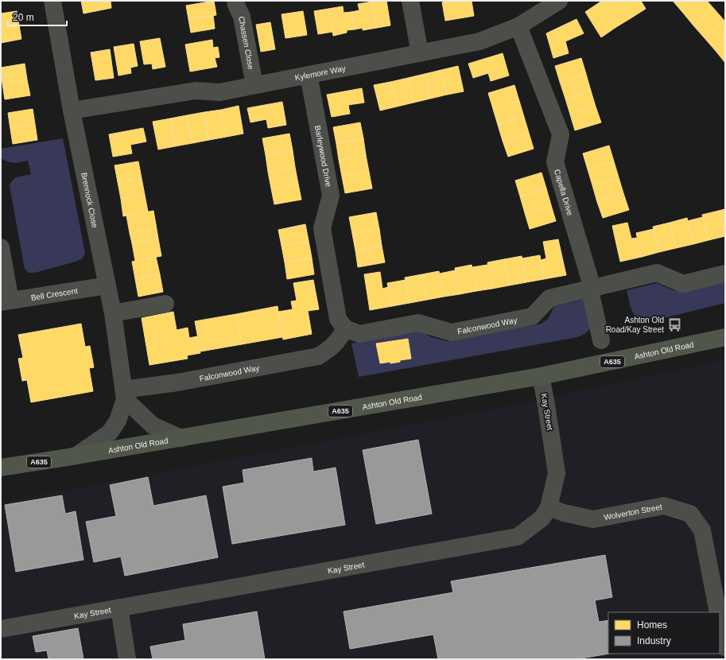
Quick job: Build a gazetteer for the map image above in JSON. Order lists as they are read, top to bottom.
{
  "streets": {
    "highway": ["Ashton Old Road", "A635"],
    "street": [
      "Chassen Close",
      "Kylemore Way",
      "Barleywood Drive",
      "Capella Drive",
      "Brennock Close",
      "Bell Crescent",
      "Falconwood Way",
      "Kay Street",
      "Wolverton Street"
    ]
  },
  "crossings": [
    ["Chassen Close", "Kylemore Way"],
    ["Kylemore Way", "Barleywood Drive"],
    ["Kylemore Way", "Capella Drive"],
    ["Kylemore Way", "Brennock Close"],
    ["Barleywood Drive", "Falconwood Way"],
    ["Capella Drive", "Falconwood Way"],
    ["Brennock Close", "Bell Crescent"],
    ["Brennock Close", "Falconwood Way"],
    ["Brennock Close", "Ashton Old Road"],
    ["Ashton Old Road", "Kay Street"],
    ["Kay Street", "Wolverton Street"]
  ],
  "places": {
    "bus stop": ["Ashton Old Road/Kay Street"]
  },
  "legend": ["Homes", "Industry"],
  "scale_bar": "20 m"
}
